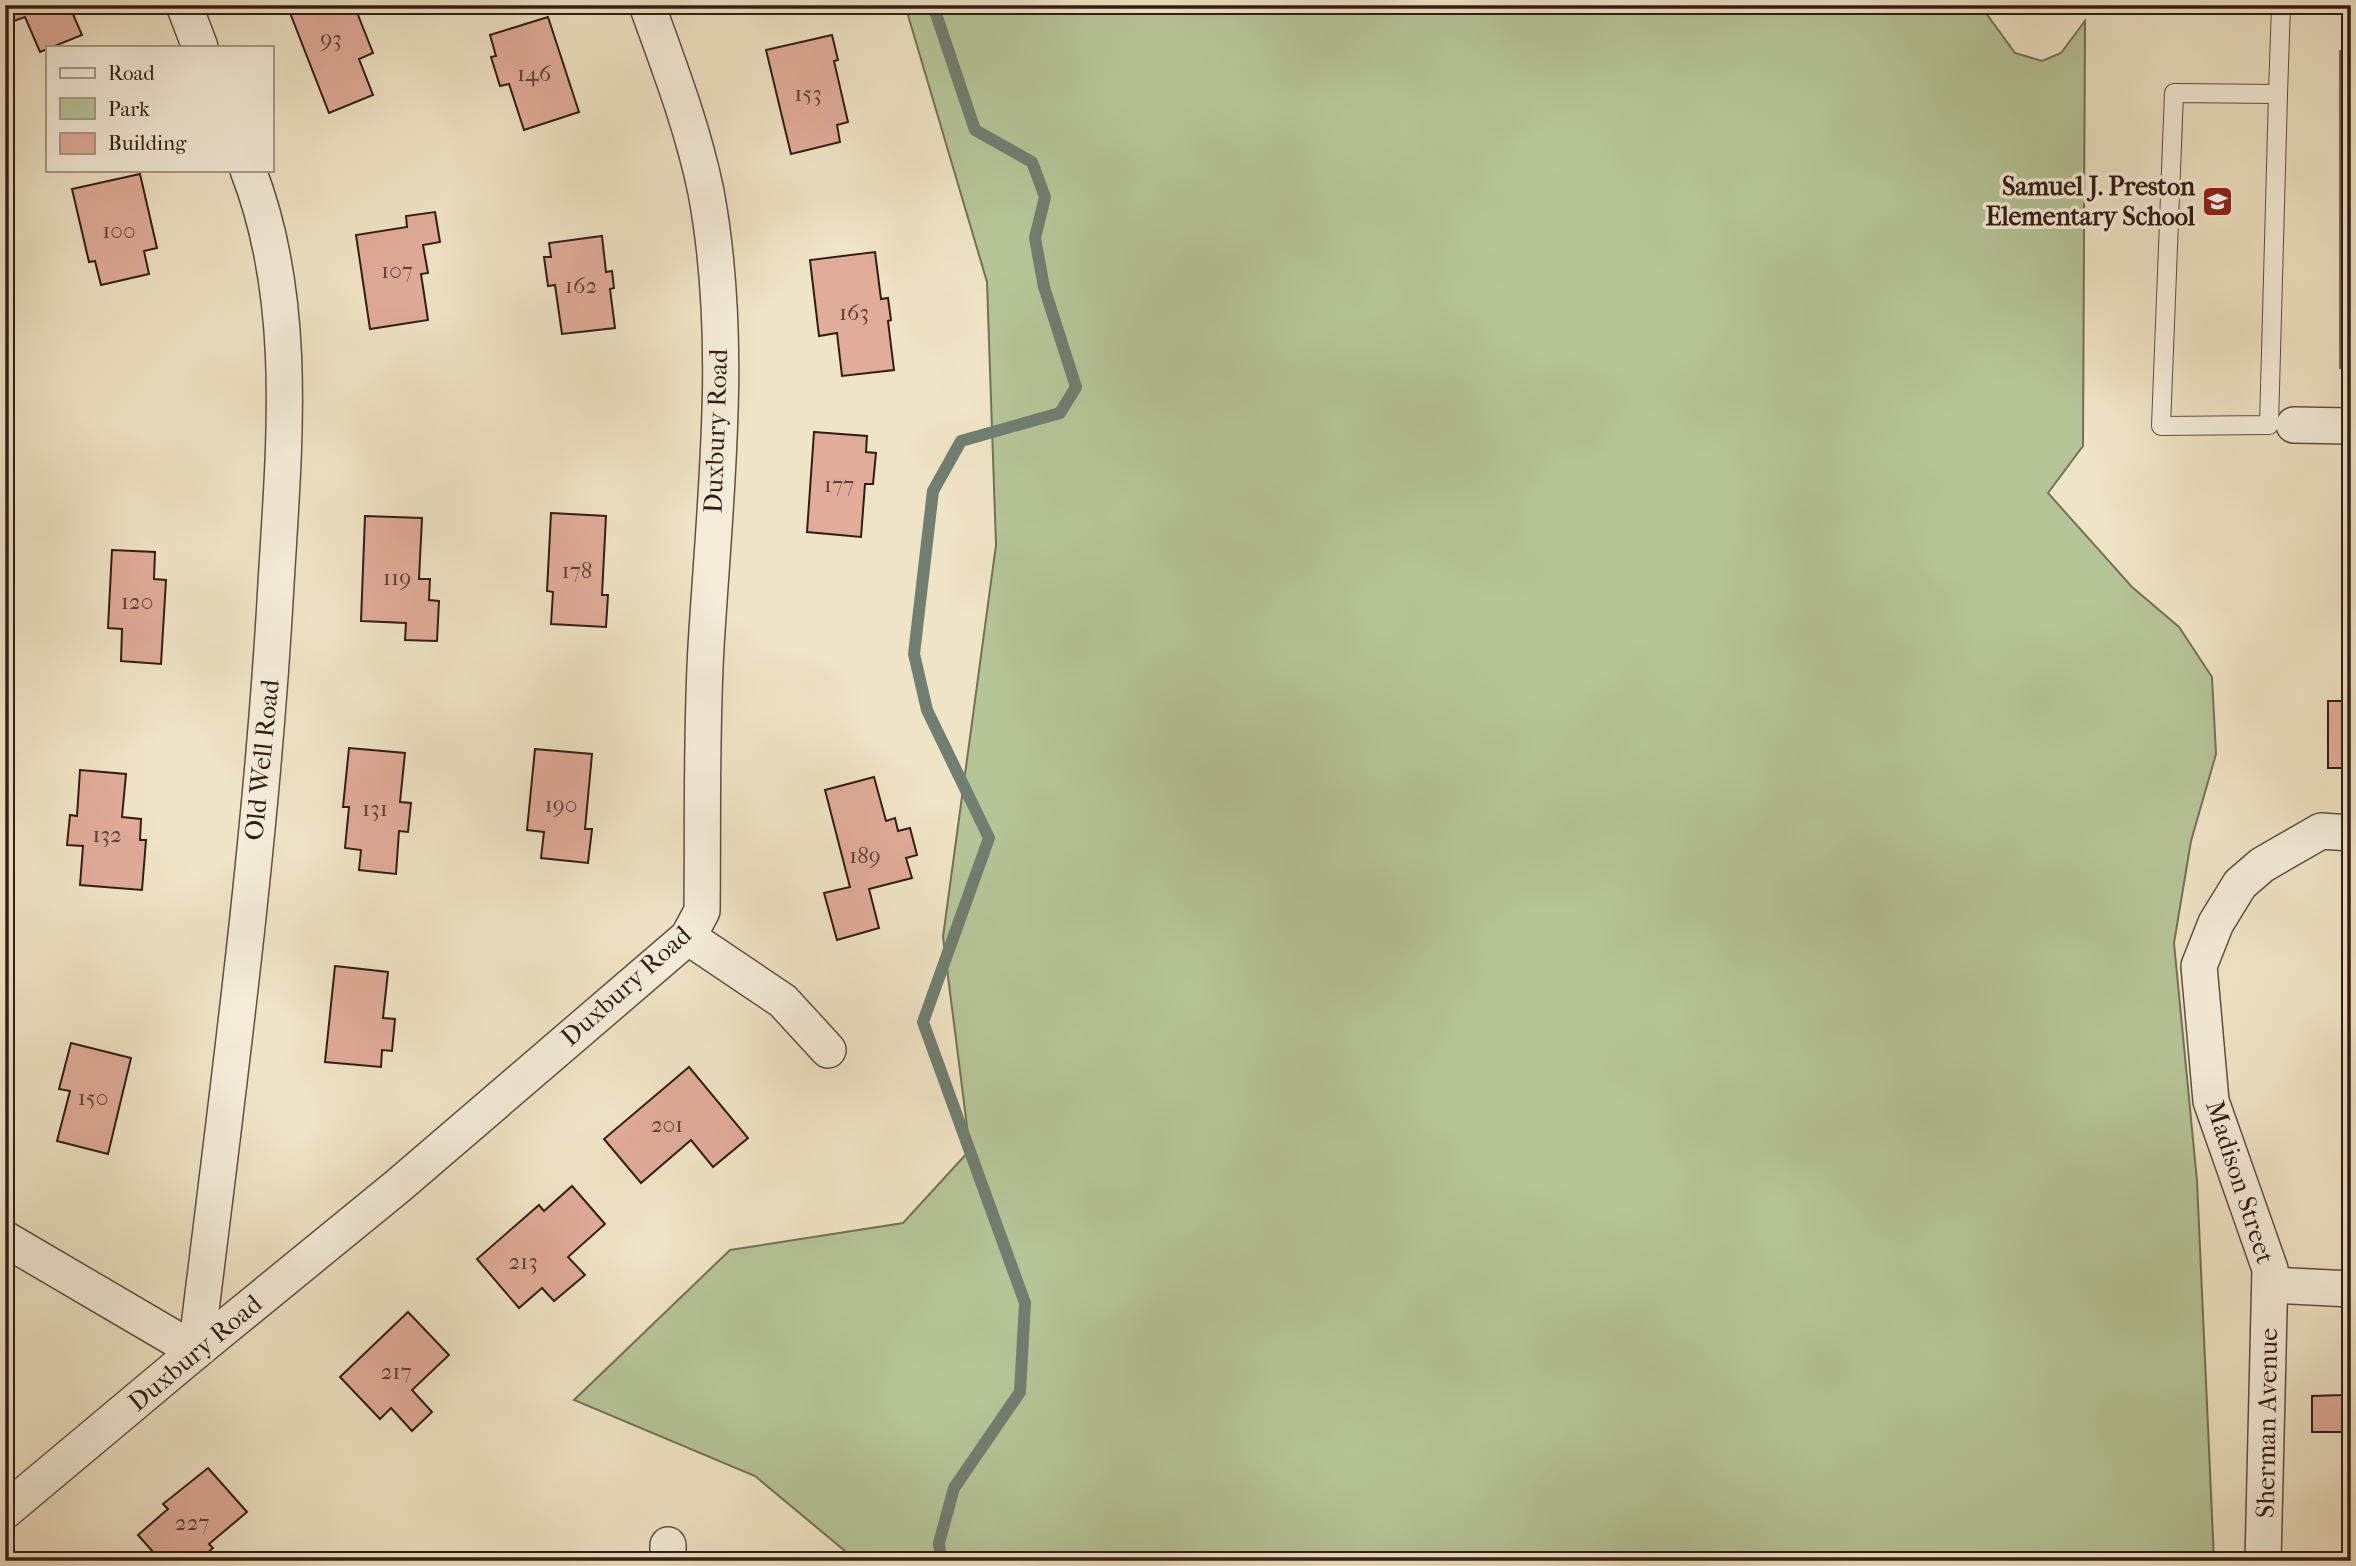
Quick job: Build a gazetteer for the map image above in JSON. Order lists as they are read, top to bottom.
{
  "streets": {
    "street": [
      "Duxbury Road",
      "Old Well Road",
      "Madison Street",
      "Sherman Avenue"
    ]
  },
  "crossings": [
    ["Duxbury Road", "Old Well Road"],
    ["Madison Street", "Sherman Avenue"]
  ],
  "places": {
    "school or university": ["Samuel J. Preston Elementary School"]
  },
  "house_numbers": [
    "93",
    "146",
    "153",
    "100",
    "107",
    "162",
    "163",
    "177",
    "178",
    "119",
    "120",
    "190",
    "131",
    "132",
    "189",
    "150",
    "201",
    "213",
    "217",
    "227"
  ],
  "legend": ["Road", "Park", "Building"]
}
